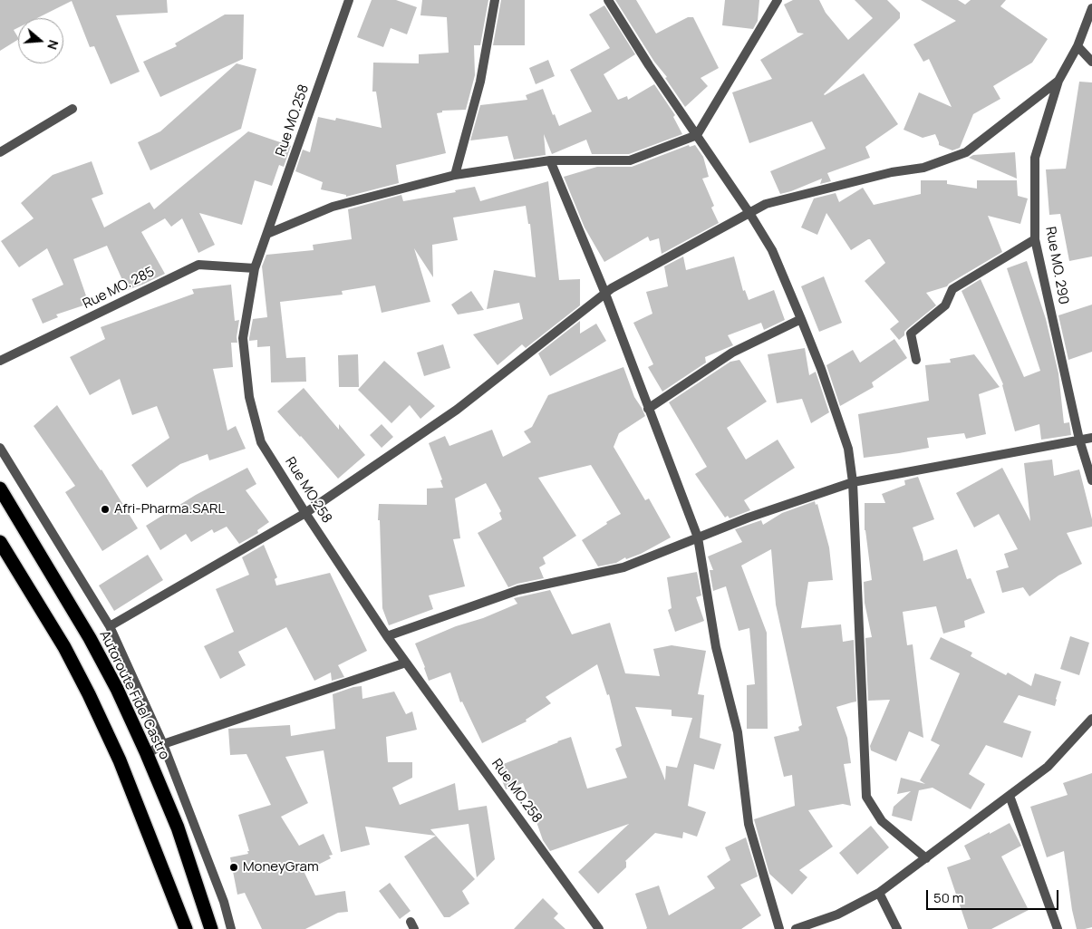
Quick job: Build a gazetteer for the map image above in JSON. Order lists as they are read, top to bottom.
{
  "streets": {
    "highway": ["Autoroute Fidel Castro"],
    "street": ["Rue MO.258", "Rue MO. 290", "Rue MO. 285"]
  },
  "crossings": [
    ["Rue MO.258", "Rue MO. 285"]
  ],
  "places": ["Afri-Pharma.SARL", "MoneyGram"],
  "scale_bar": "50 m",
  "north": "right"
}
